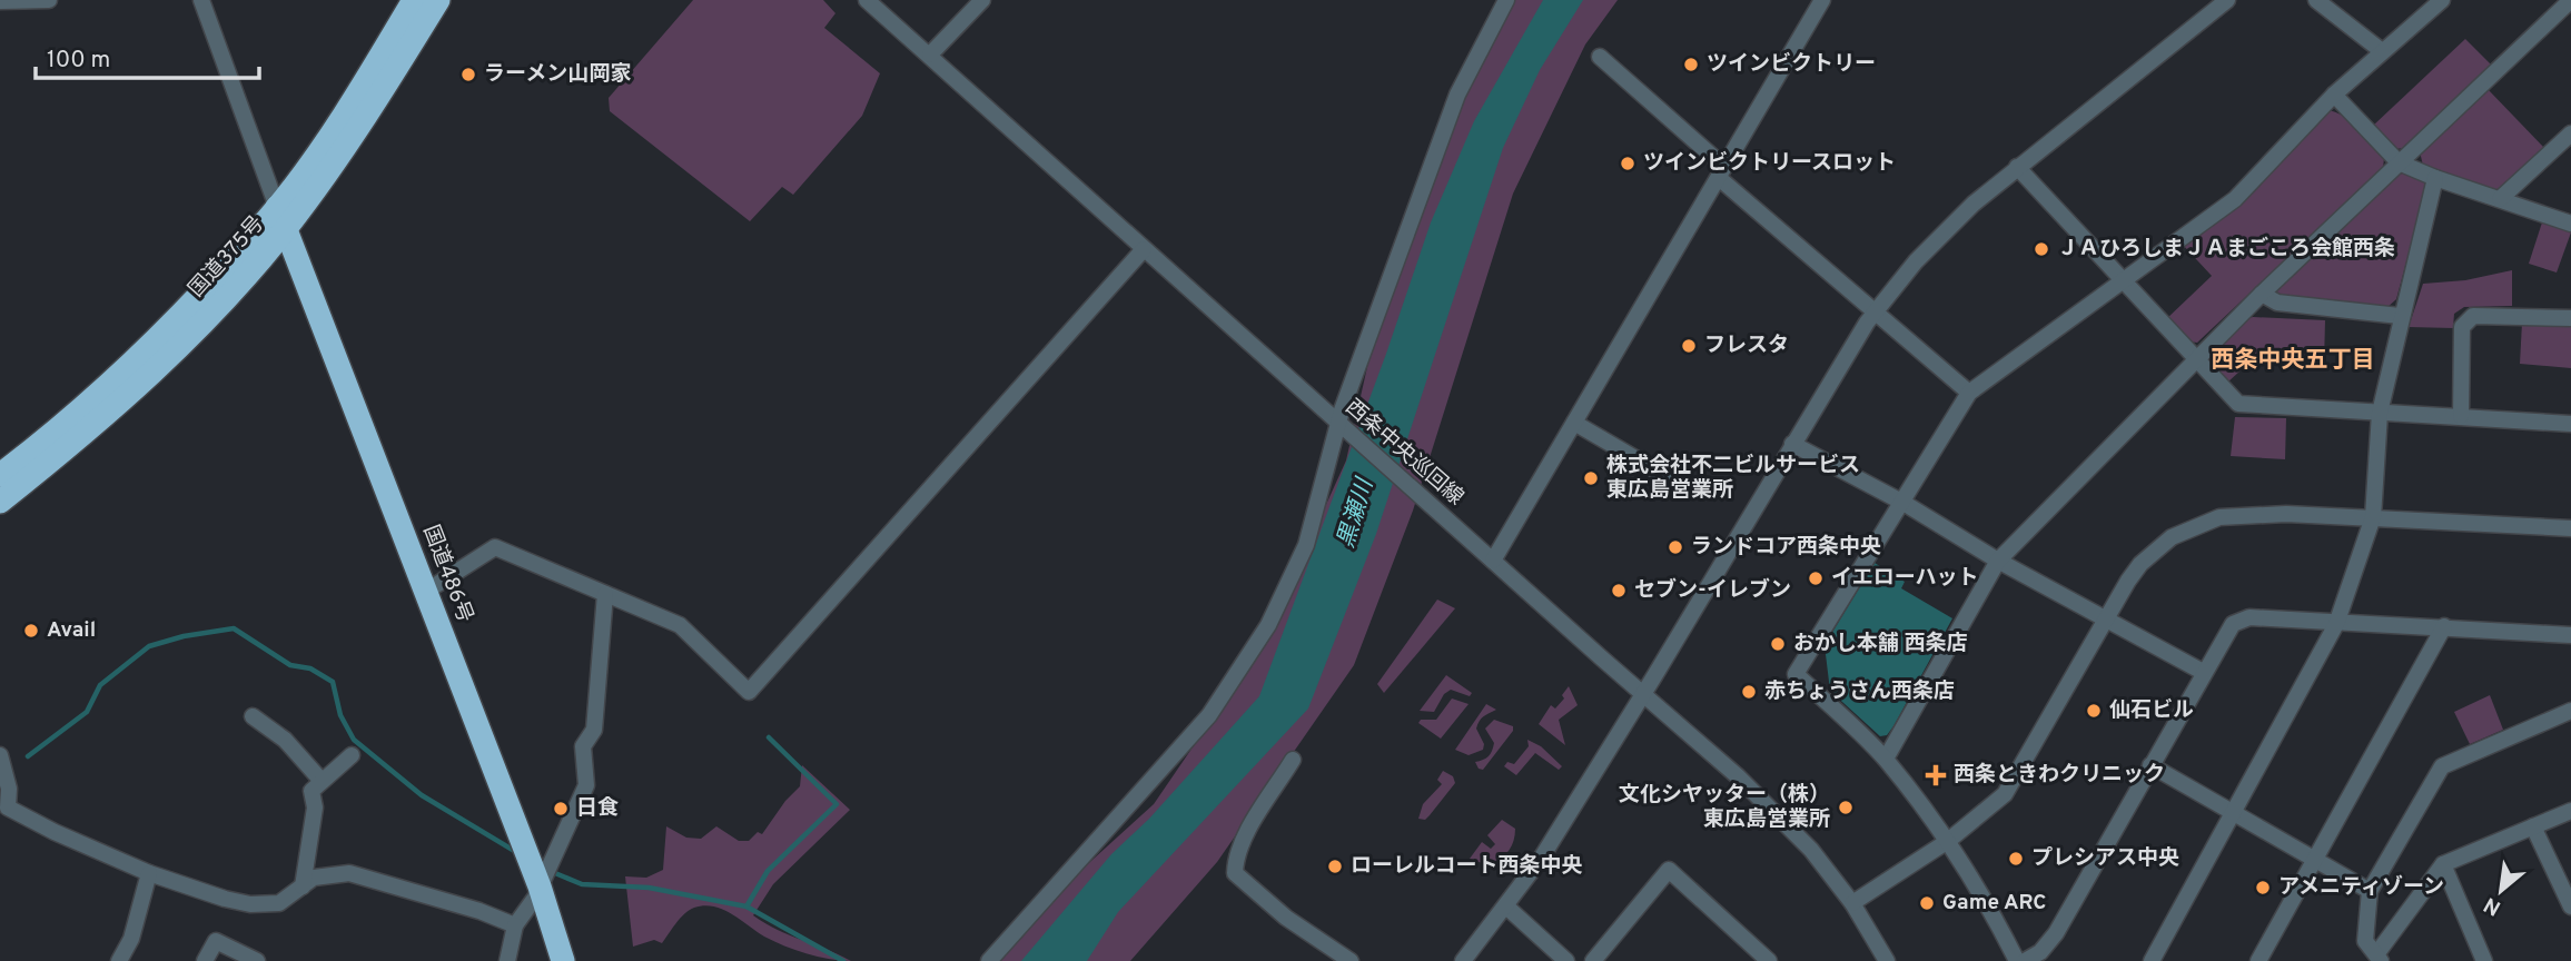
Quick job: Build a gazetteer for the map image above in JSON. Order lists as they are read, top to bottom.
{
  "streets": {
    "highway": ["国道375号", "国道486号"],
    "street": ["西条中央巡回線"]
  },
  "crossings": [
    ["国道375号", "国道486号"]
  ],
  "districts": ["西条中央五丁目"],
  "water": ["黒瀬川"],
  "places": {
    "other": [
      "ツインビクトリー",
      "ラーメン山岡家",
      "ツインビクトリースロット",
      "ＪＡひろしまＪＡまごころ会館西条",
      "フレスタ",
      "株式会社不二ビルサービス 東広島営業所",
      "ランドコア西条中央",
      "イエローハット",
      "セブン-イレブン",
      "Avail",
      "おかし本舗 西条店",
      "赤ちょうさん西条店",
      "仙石ビル",
      "文化シヤッター（株） 東広島営業所",
      "日食",
      "プレシアス中央",
      "ローレルコート西条中央",
      "アメニティゾーン",
      "Game ARC"
    ],
    "health": ["西条ときわクリニック"]
  },
  "scale_bar": "100 m",
  "north": "bottom left"
}
